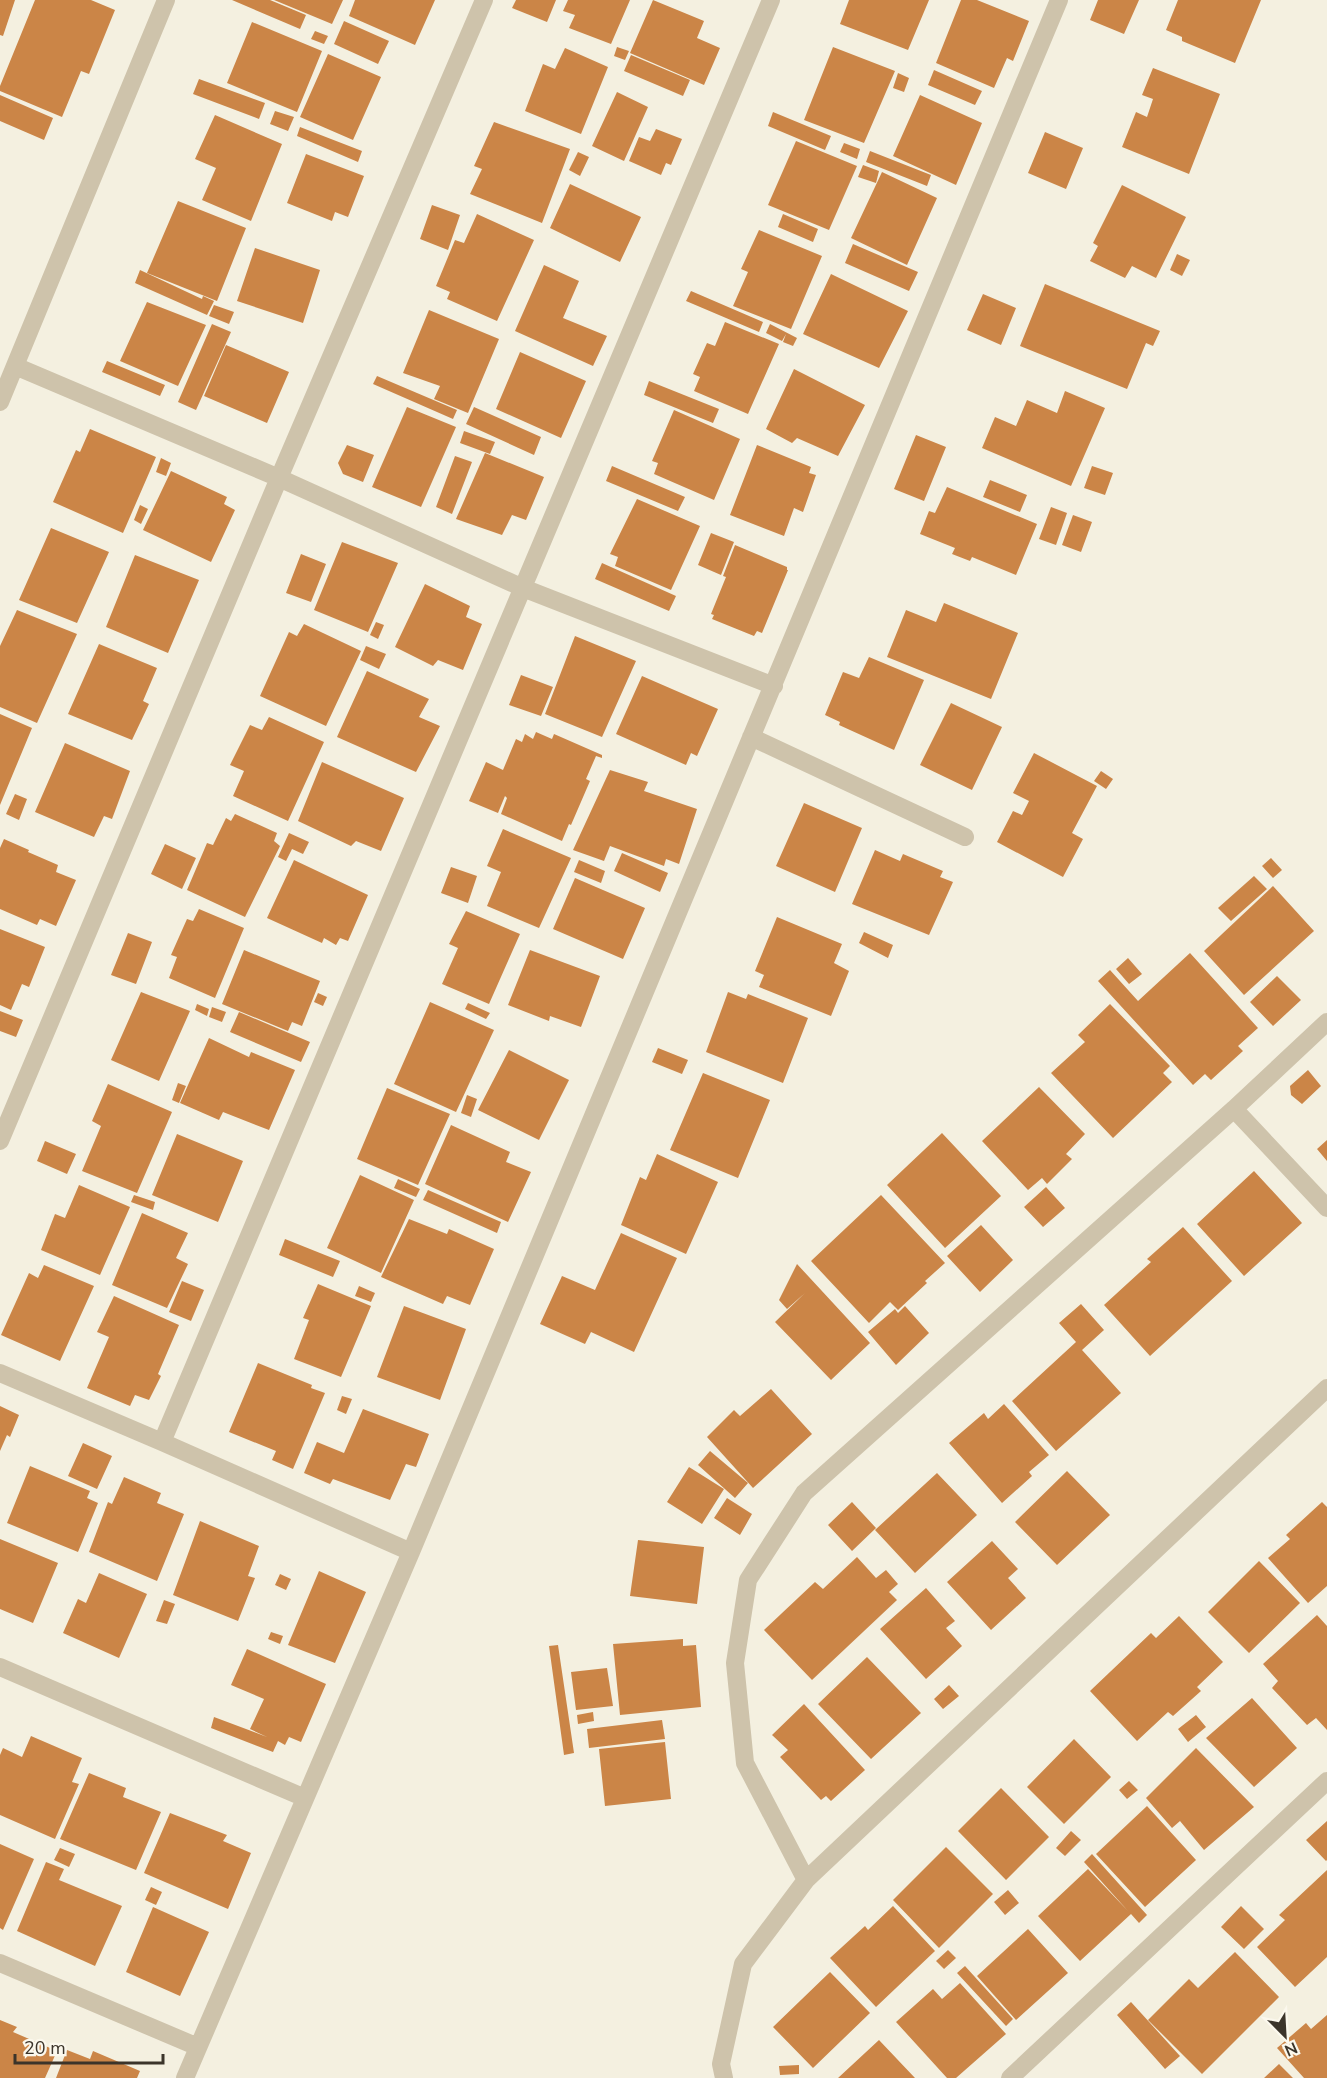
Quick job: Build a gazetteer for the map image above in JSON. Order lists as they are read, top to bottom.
{
  "scale_bar": "20 m",
  "north": "bottom right"
}
